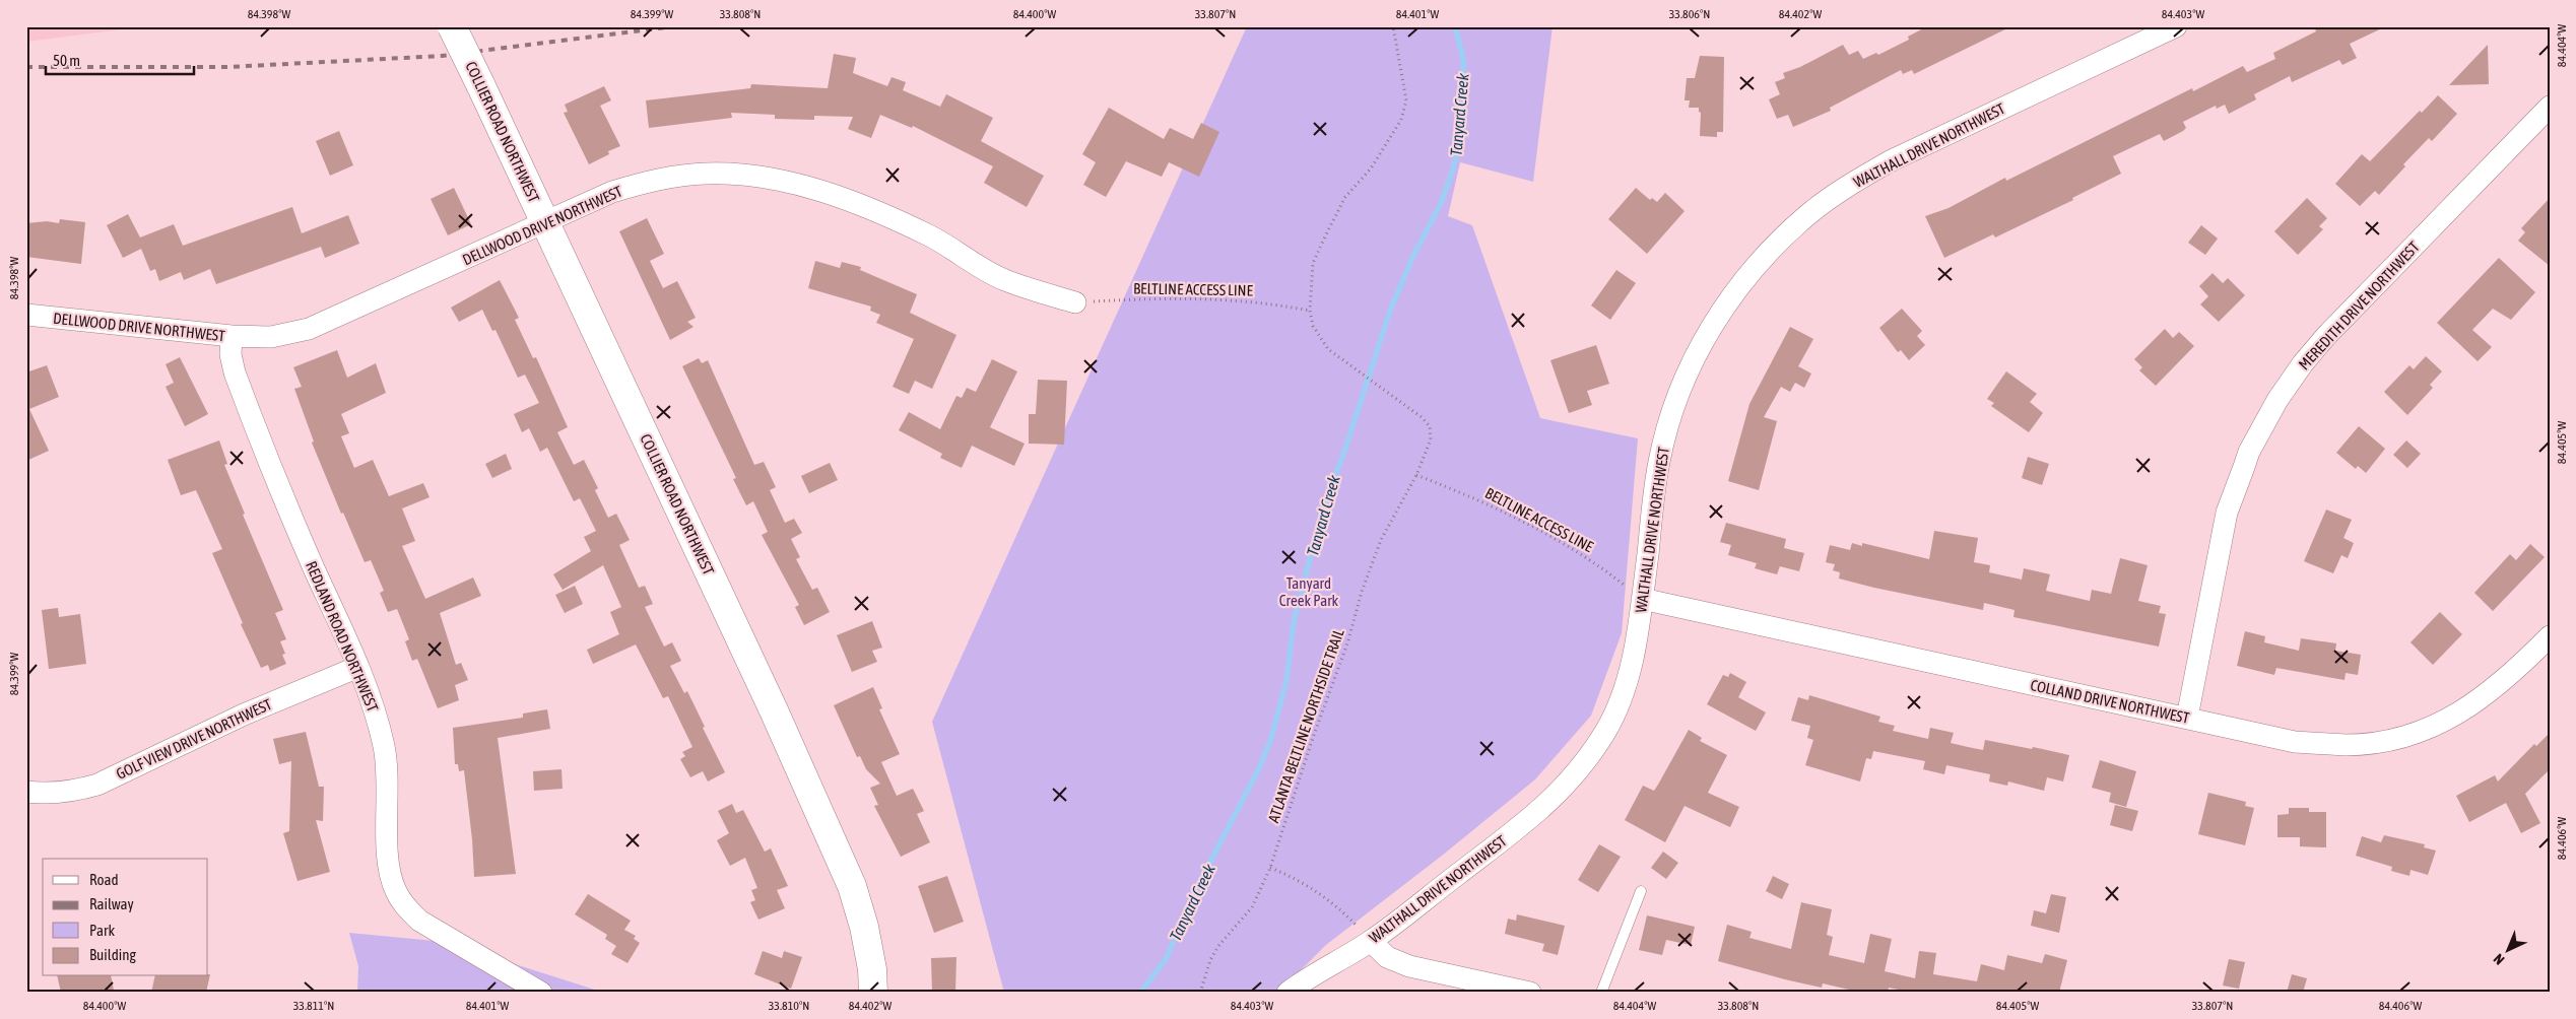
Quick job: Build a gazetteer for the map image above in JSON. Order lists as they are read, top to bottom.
{
  "streets": {
    "street": [
      "COLLIER ROAD NORTHWEST",
      "WALTHALL DRIVE NORTHWEST",
      "DELLWOOD DRIVE NORTHWEST",
      "MEREDITH DRIVE NORTHWEST",
      "REDLAND ROAD NORTHWEST",
      "COLLAND DRIVE NORTHWEST",
      "GOLF VIEW DRIVE NORTHWEST"
    ],
    "path": ["BELTLINE ACCESS LINE", "ATLANTA BELTLINE NORTHSIDE TRAIL"]
  },
  "crossings": [
    ["COLLIER ROAD NORTHWEST", "DELLWOOD DRIVE NORTHWEST"],
    ["WALTHALL DRIVE NORTHWEST", "BELTLINE ACCESS LINE"],
    ["WALTHALL DRIVE NORTHWEST", "COLLAND DRIVE NORTHWEST"],
    ["DELLWOOD DRIVE NORTHWEST", "BELTLINE ACCESS LINE"],
    ["DELLWOOD DRIVE NORTHWEST", "REDLAND ROAD NORTHWEST"],
    ["BELTLINE ACCESS LINE", "COLLAND DRIVE NORTHWEST"],
    ["BELTLINE ACCESS LINE", "ATLANTA BELTLINE NORTHSIDE TRAIL"],
    ["MEREDITH DRIVE NORTHWEST", "COLLAND DRIVE NORTHWEST"],
    ["REDLAND ROAD NORTHWEST", "GOLF VIEW DRIVE NORTHWEST"]
  ],
  "water": ["Tanyard Creek"],
  "parks": ["Tanyard Creek Park"],
  "legend": [
    "Road",
    "Railway",
    "Park",
    "Building"
  ],
  "scale_bar": "50 m",
  "north": "bottom left",
  "coordinates": [
    "84.398°W",
    "84.399°W",
    "33.808°N",
    "84.400°W",
    "33.807°N",
    "84.401°W",
    "33.806°N",
    "84.402°W",
    "84.403°W",
    "84.404°W",
    "84.405°W",
    "84.406°W",
    "33.811°N",
    "33.810°N"
  ]
}
